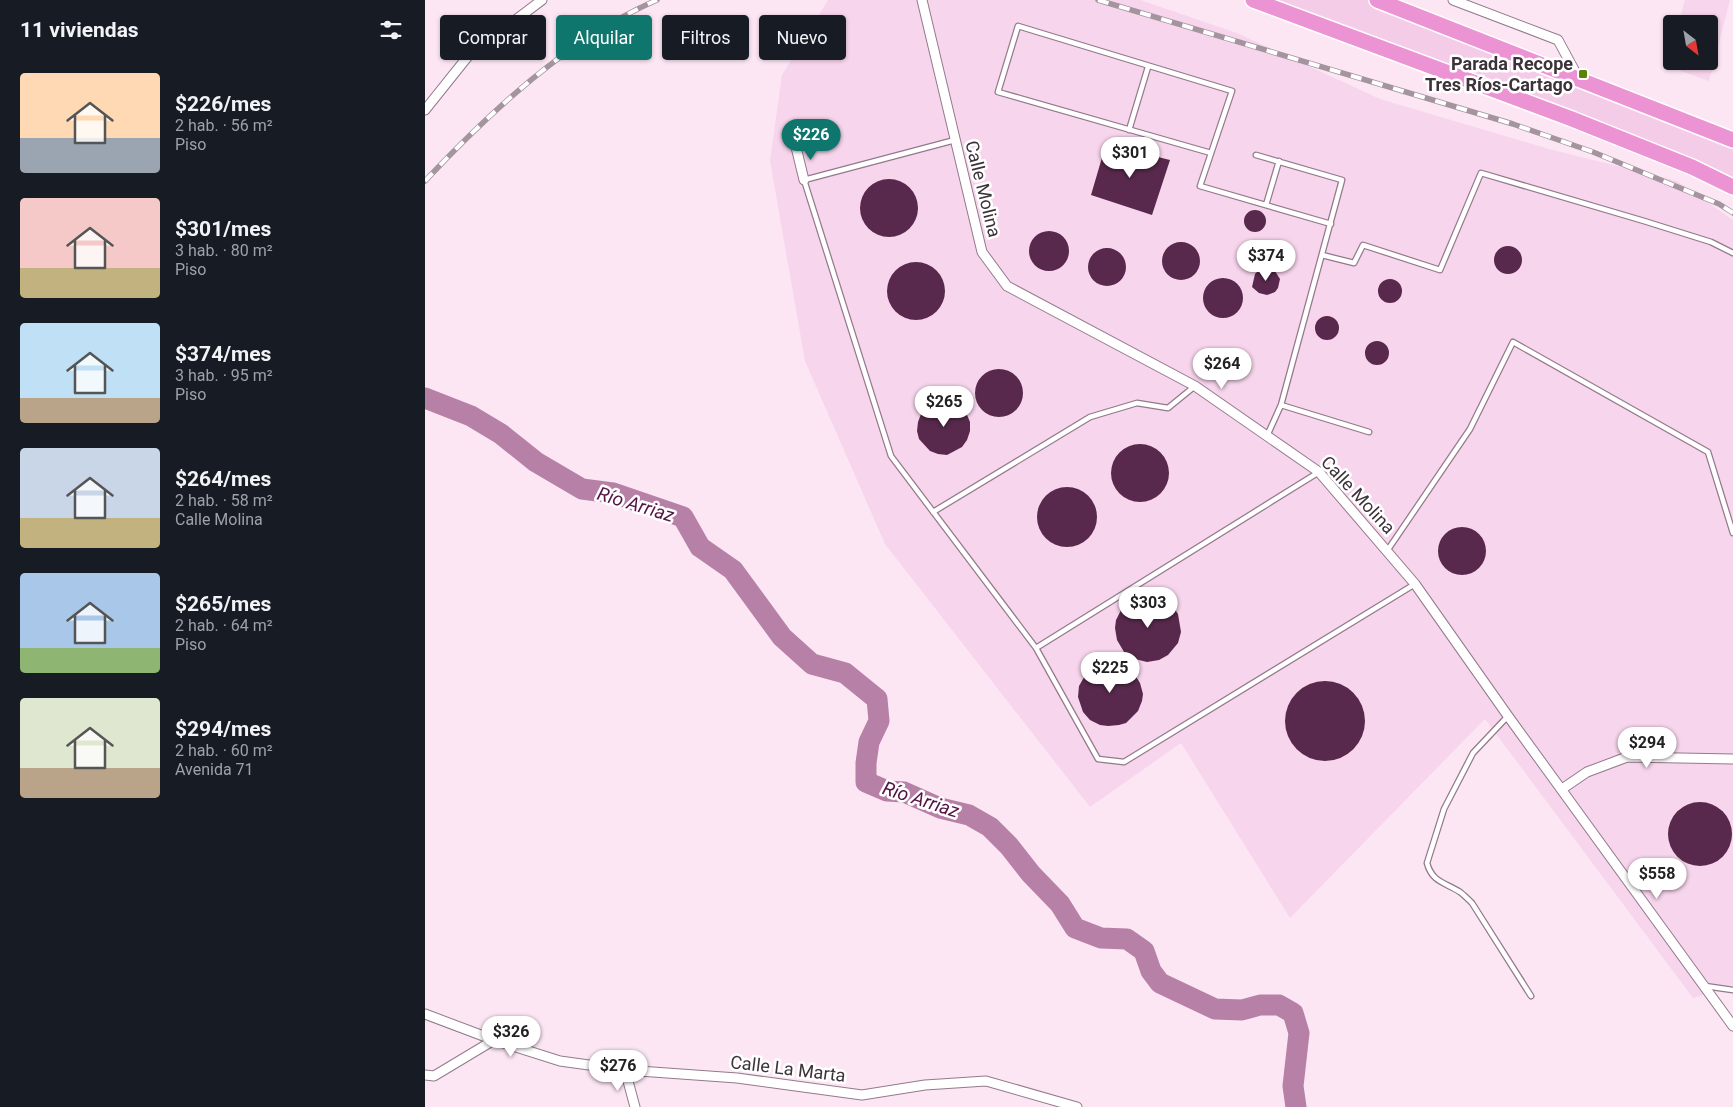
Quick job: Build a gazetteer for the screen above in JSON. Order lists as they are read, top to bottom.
{
  "streets": {
    "street": ["Calle Molina", "Calle La Marta"]
  },
  "water": ["Río Arriaz"],
  "places": {
    "transit": ["Parada Recope Tres Ríos-Cartago"]
  },
  "north": "bottom right",
  "page": {
    "heading": "11 viviendas",
    "chip": [
      "Comprar",
      "Alquilar",
      "Filtros",
      "Nuevo"
    ],
    "list": [
      {
        "name": "$226/mes",
        "note": "2 hab. · 56 m² · Piso"
      },
      {
        "name": "$301/mes",
        "note": "3 hab. · 80 m² · Piso"
      },
      {
        "name": "$374/mes",
        "note": "3 hab. · 95 m² · Piso"
      },
      {
        "name": "$264/mes",
        "note": "2 hab. · 58 m² · Calle Molina"
      },
      {
        "name": "$265/mes",
        "note": "2 hab. · 64 m² · Piso"
      },
      {
        "name": "$294/mes",
        "note": "2 hab. · 60 m² · Avenida 71"
      }
    ],
    "price": [
      "$226",
      "$301",
      "$374",
      "$264",
      "$265",
      "$303",
      "$225",
      "$294",
      "$558",
      "$326",
      "$276"
    ]
  }
}
